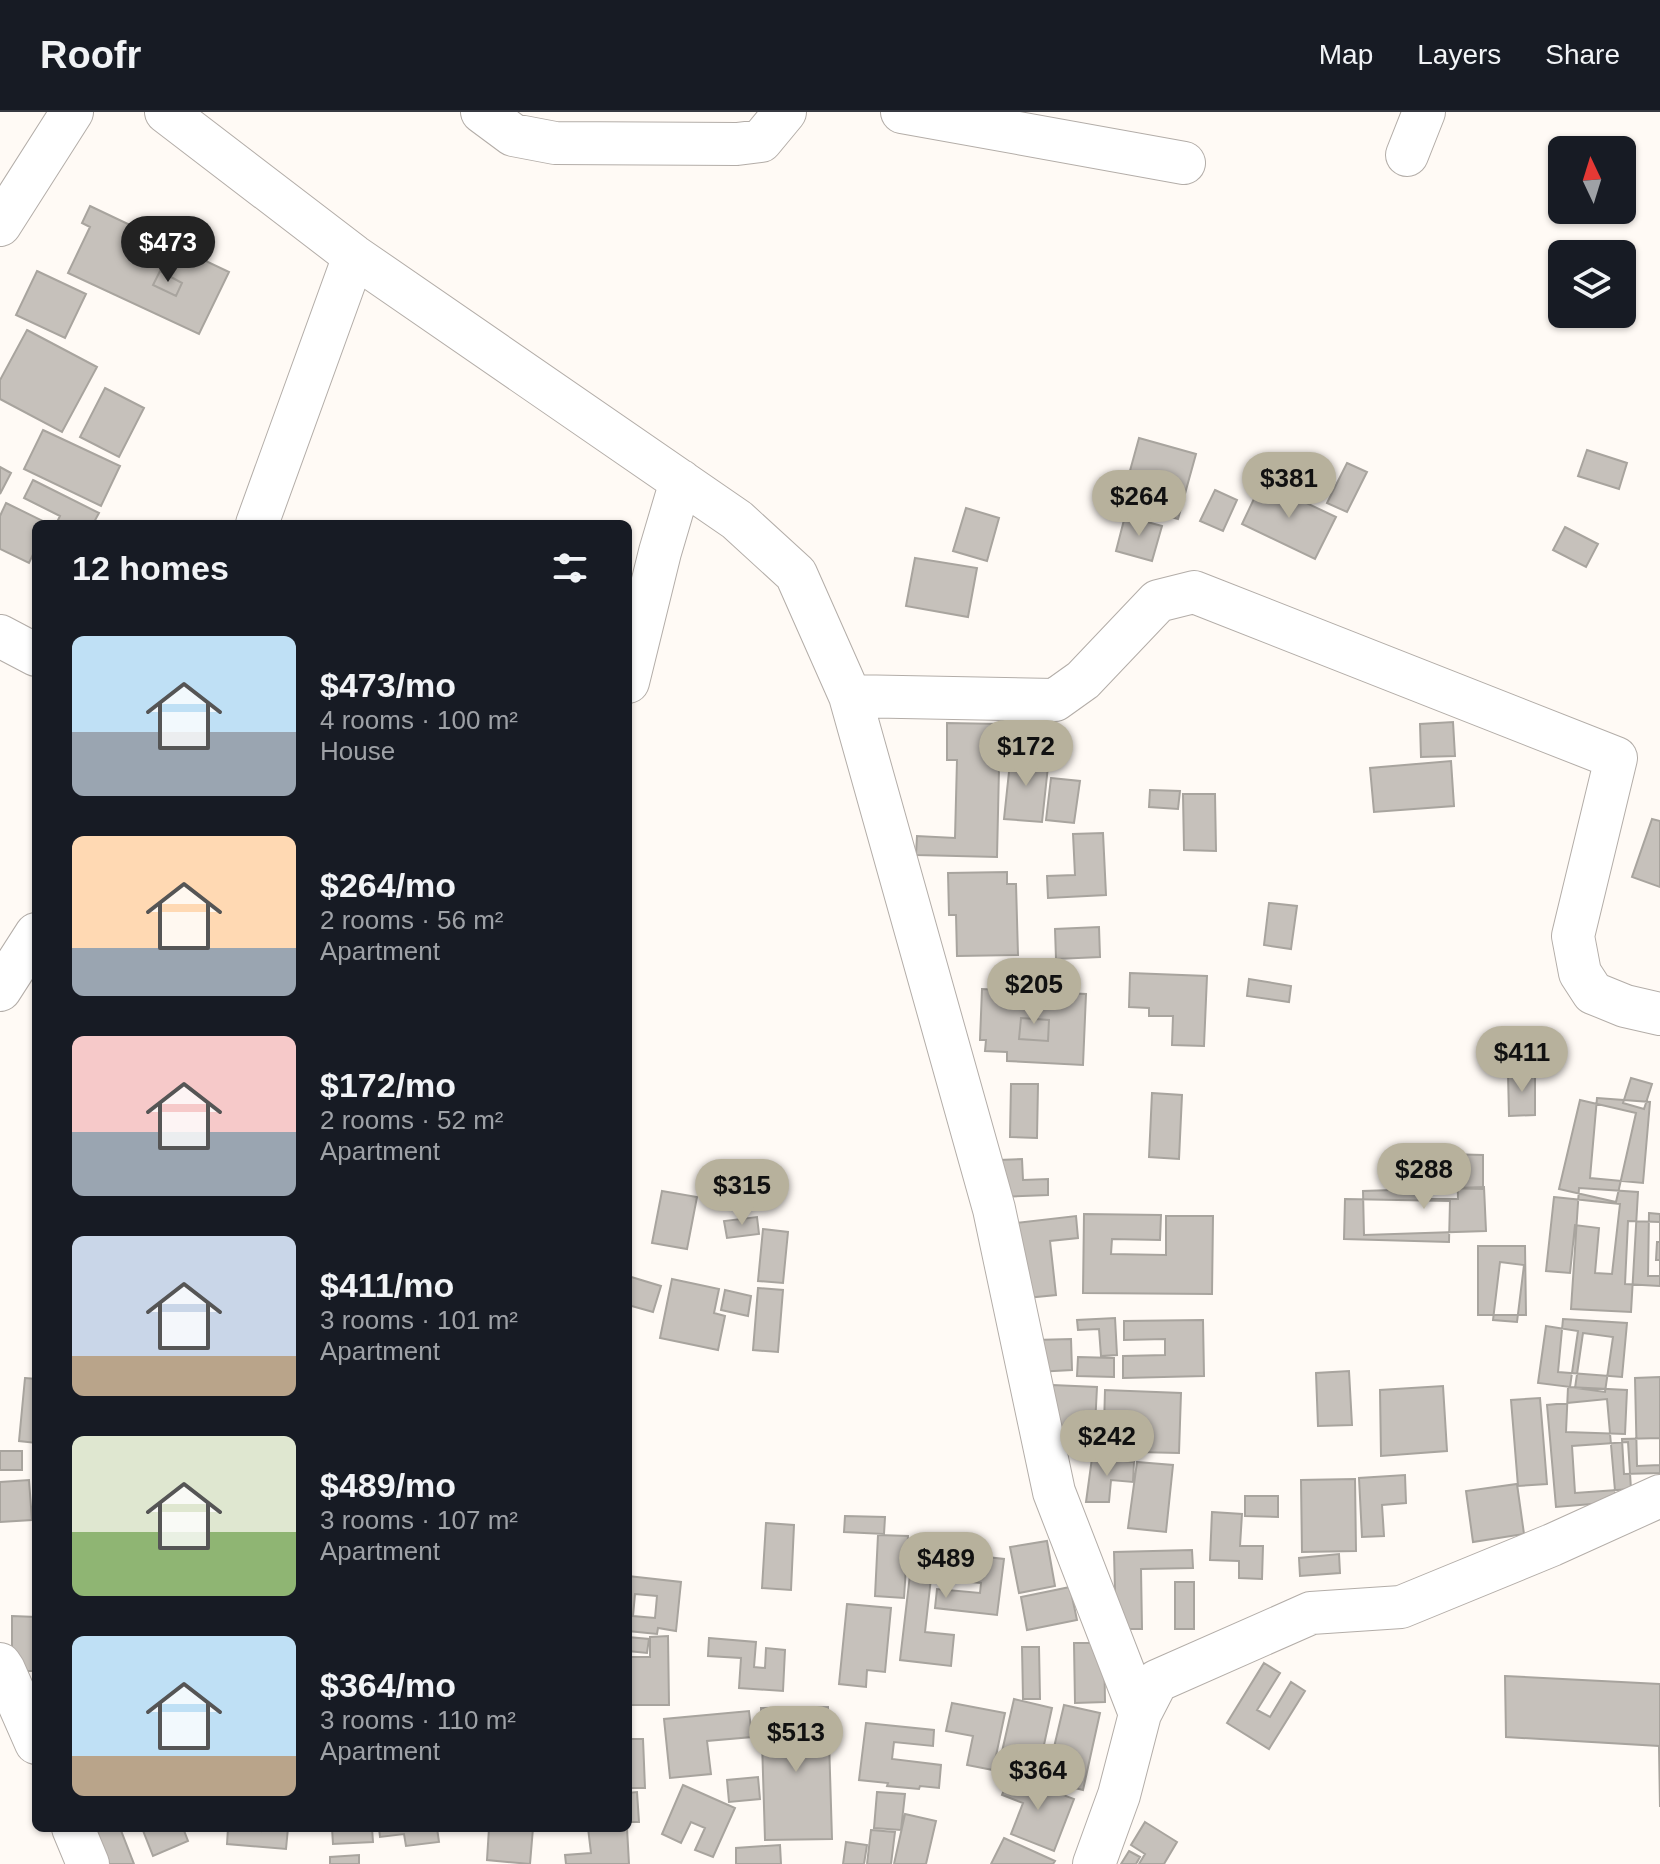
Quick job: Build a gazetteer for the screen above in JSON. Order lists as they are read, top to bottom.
{
  "north": "top",
  "page": {
    "header": "Roofr",
    "nav": ["Map", "Layers", "Share"],
    "price": [
      "$473",
      "$381",
      "$264",
      "$172",
      "$205",
      "$411",
      "$288",
      "$315",
      "$242",
      "$489",
      "$513",
      "$364"
    ],
    "heading": "12 homes",
    "list": [
      {
        "name": "$473/mo",
        "note": "4 rooms · 100 m² · House"
      },
      {
        "name": "$264/mo",
        "note": "2 rooms · 56 m² · Apartment"
      },
      {
        "name": "$172/mo",
        "note": "2 rooms · 52 m² · Apartment"
      },
      {
        "name": "$411/mo",
        "note": "3 rooms · 101 m² · Apartment"
      },
      {
        "name": "$489/mo",
        "note": "3 rooms · 107 m² · Apartment"
      },
      {
        "name": "$364/mo",
        "note": "3 rooms · 110 m² · Apartment"
      }
    ]
  }
}
